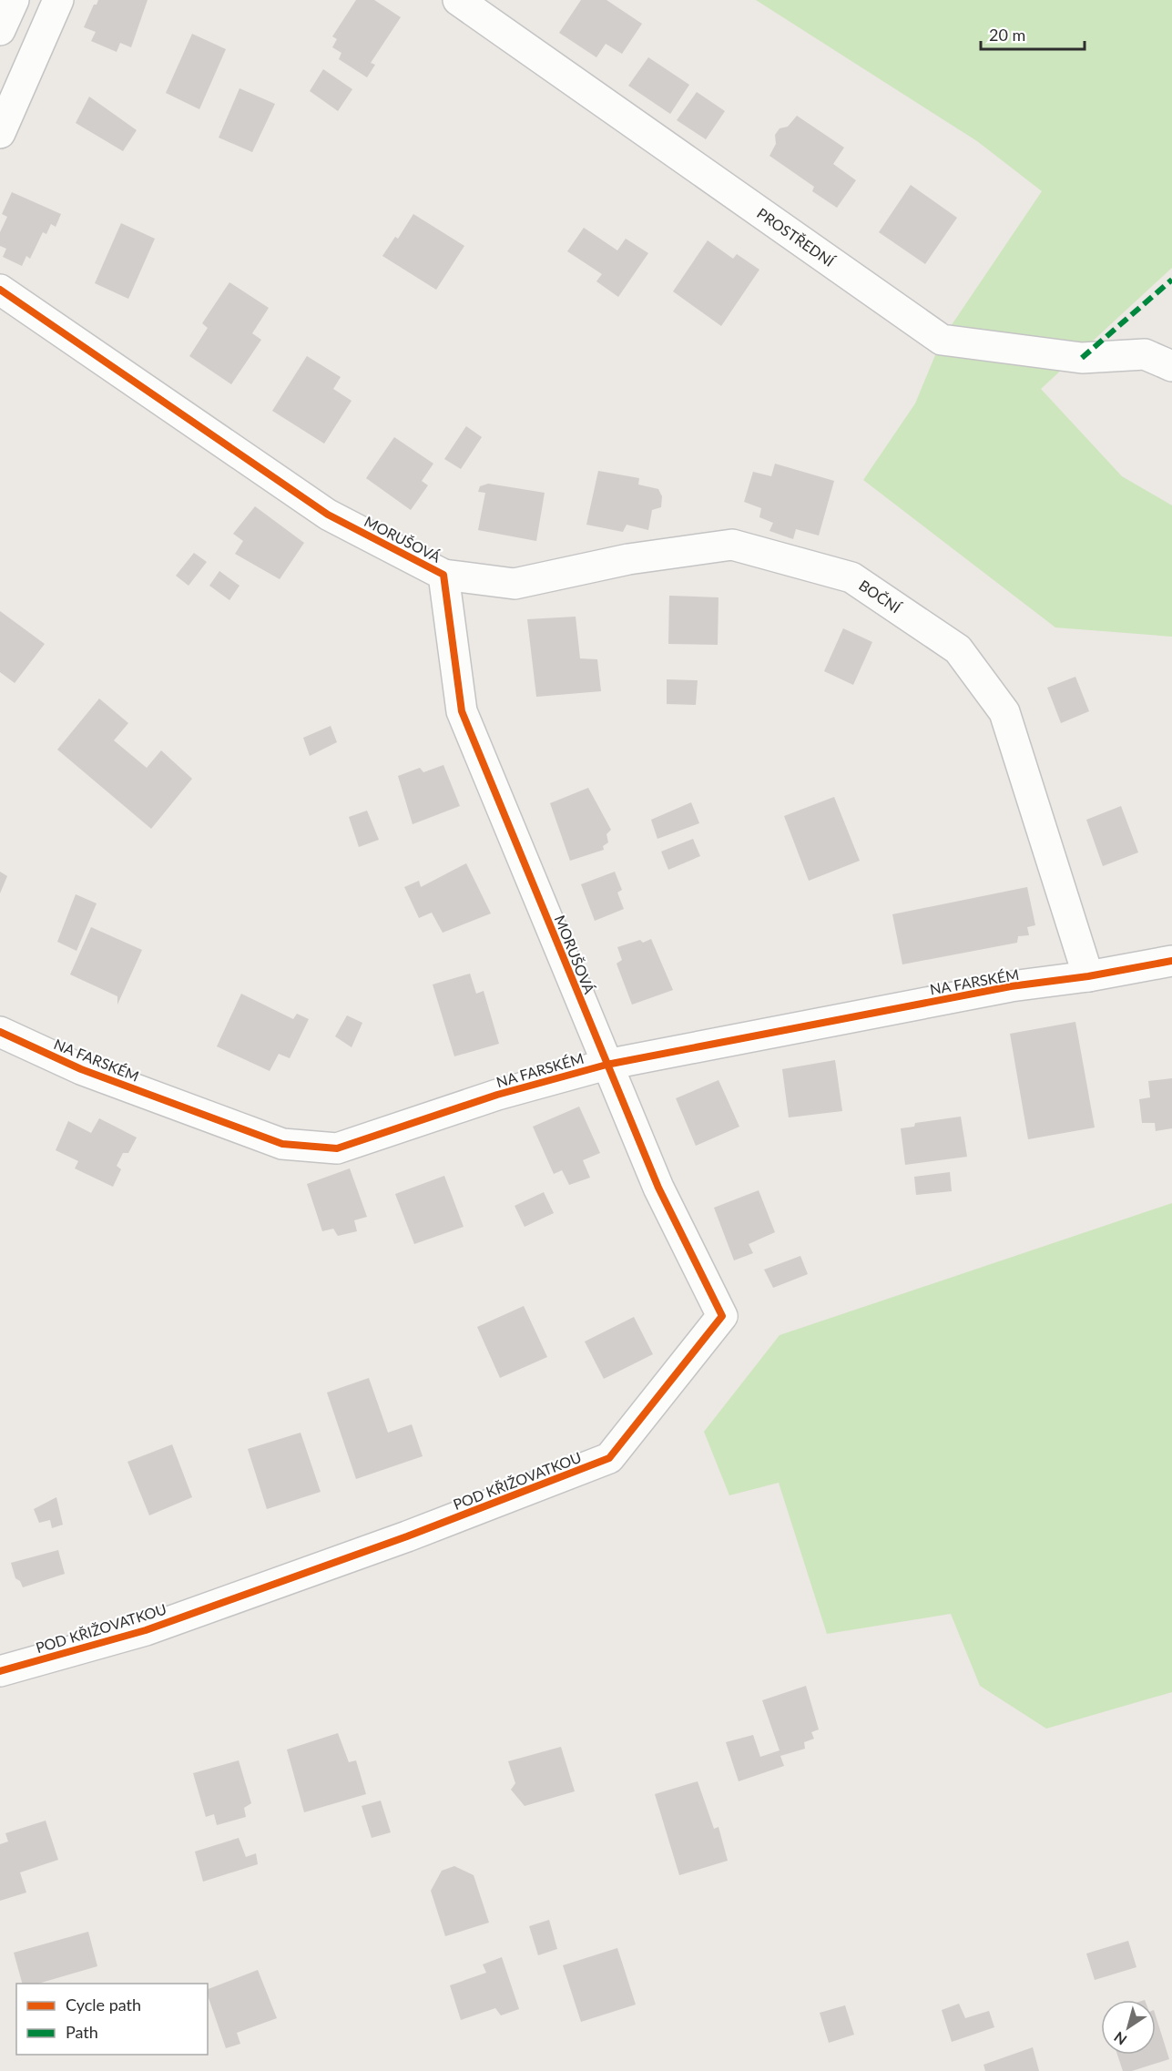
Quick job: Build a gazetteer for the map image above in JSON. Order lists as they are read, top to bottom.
{
  "streets": {
    "street": [
      "PROSTŘEDNÍ",
      "MORUŠOVÁ",
      "BOČNÍ",
      "NA FARSKÉM",
      "POD KŘIŽOVATKOU"
    ]
  },
  "crossings": [
    ["MORUŠOVÁ", "BOČNÍ"],
    ["MORUŠOVÁ", "NA FARSKÉM"],
    ["MORUŠOVÁ", "POD KŘIŽOVATKOU"],
    ["BOČNÍ", "NA FARSKÉM"],
    ["NA FARSKÉM", "POD KŘIŽOVATKOU"]
  ],
  "legend": ["Cycle path", "Path"],
  "scale_bar": "20 m",
  "north": "bottom left"
}
